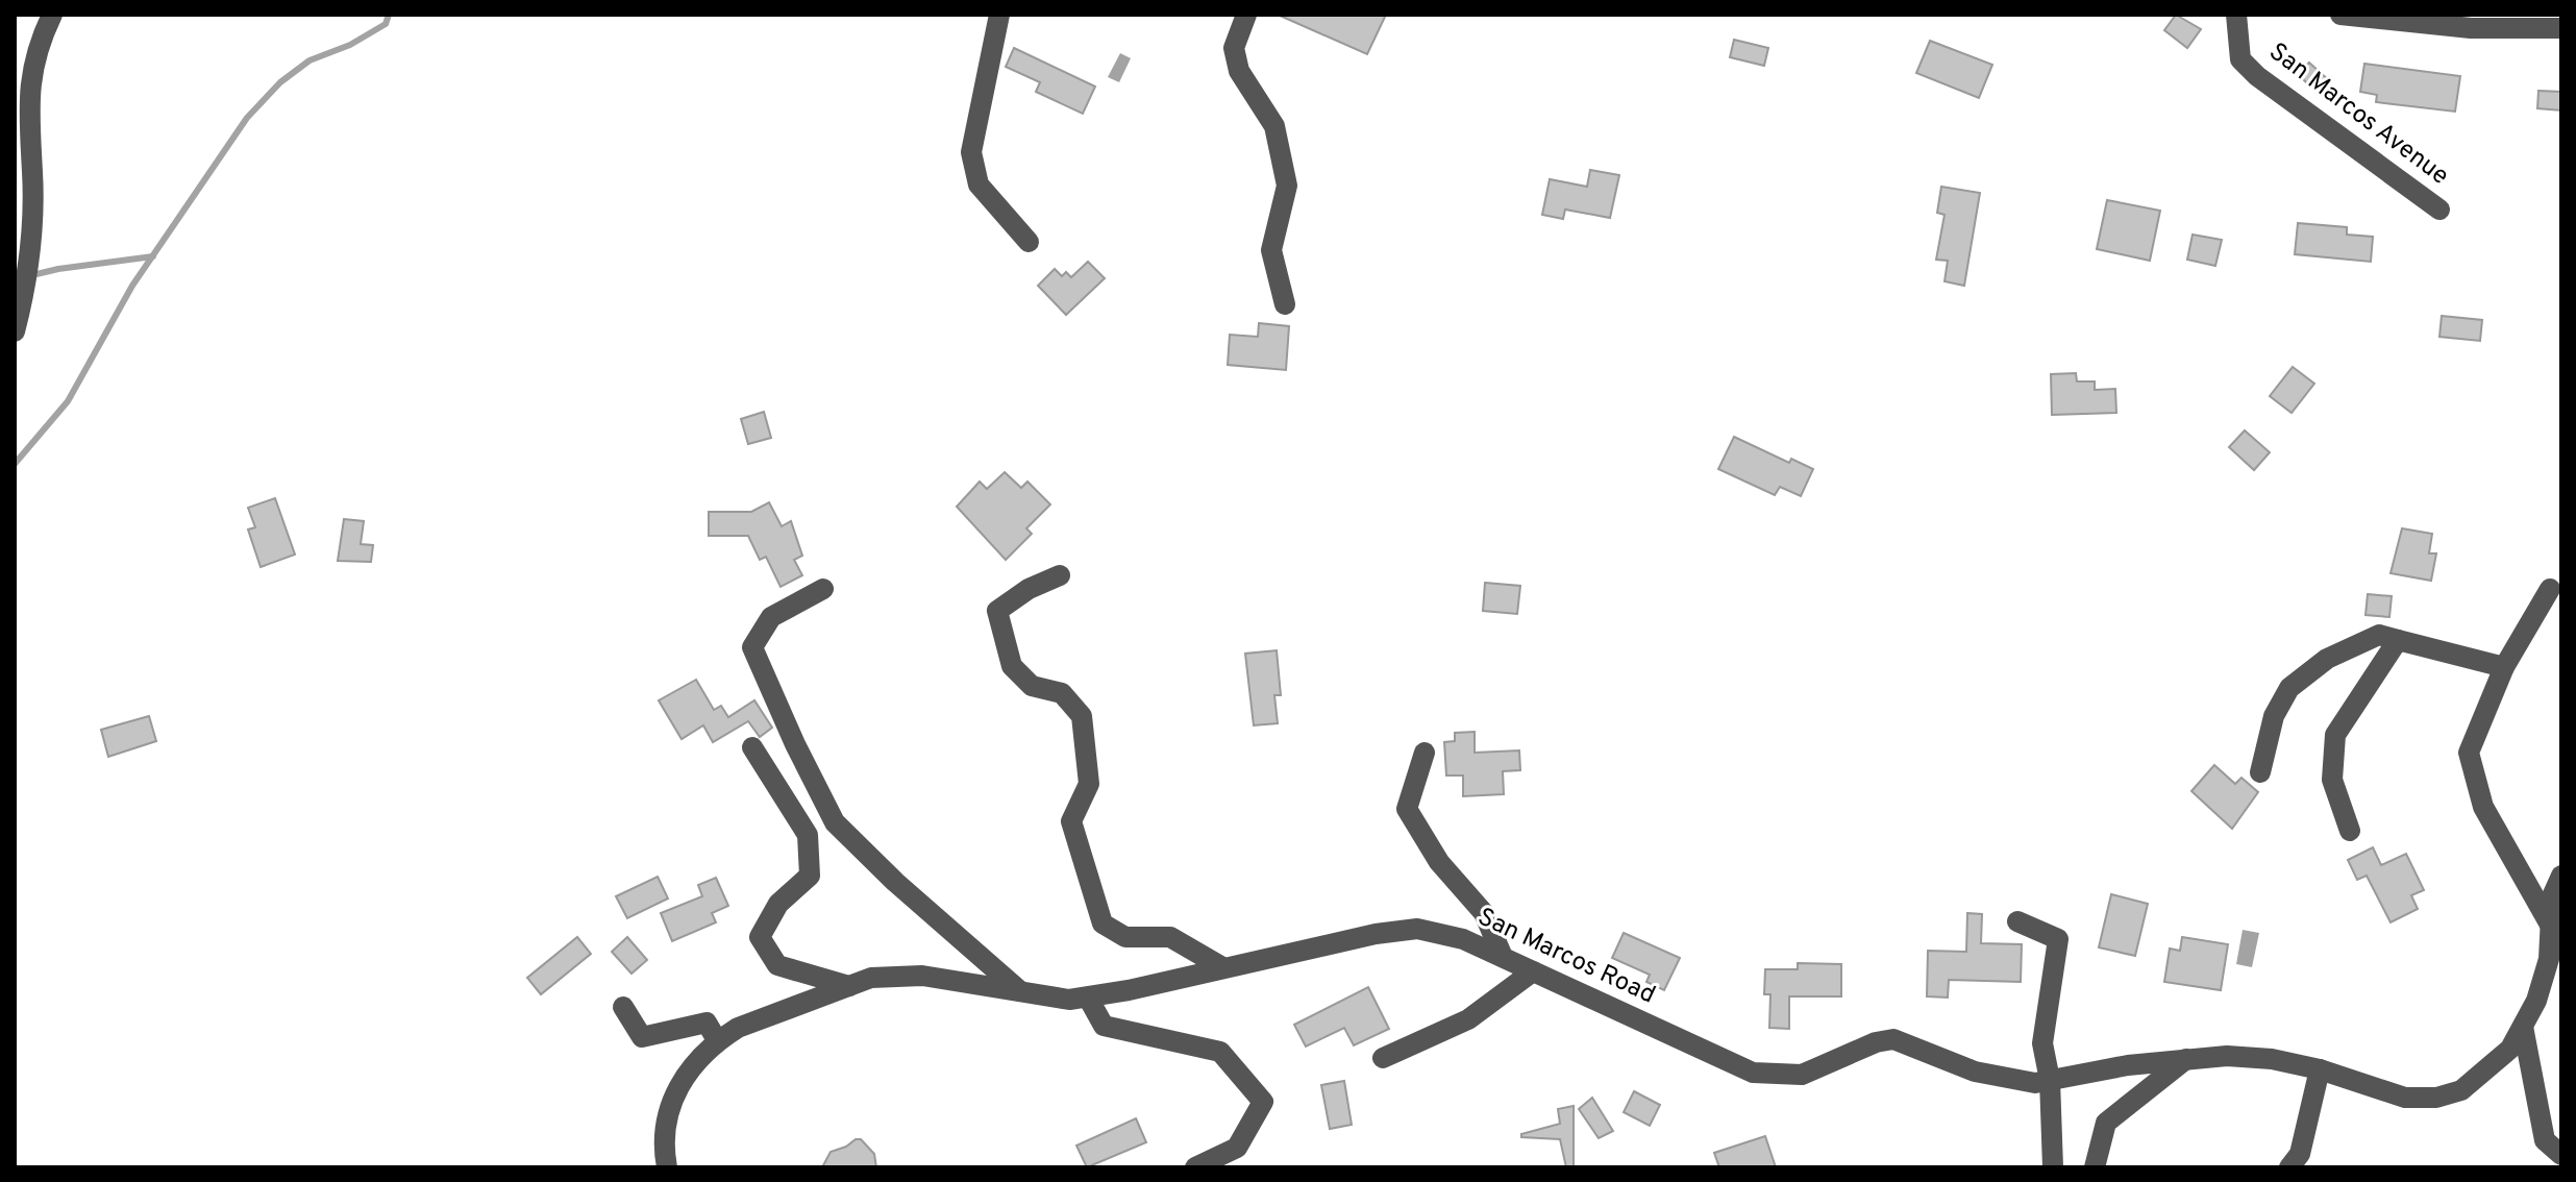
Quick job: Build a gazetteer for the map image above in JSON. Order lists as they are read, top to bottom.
{
  "streets": {
    "street": ["San Marcos Avenue", "San Marcos Road"]
  }
}
